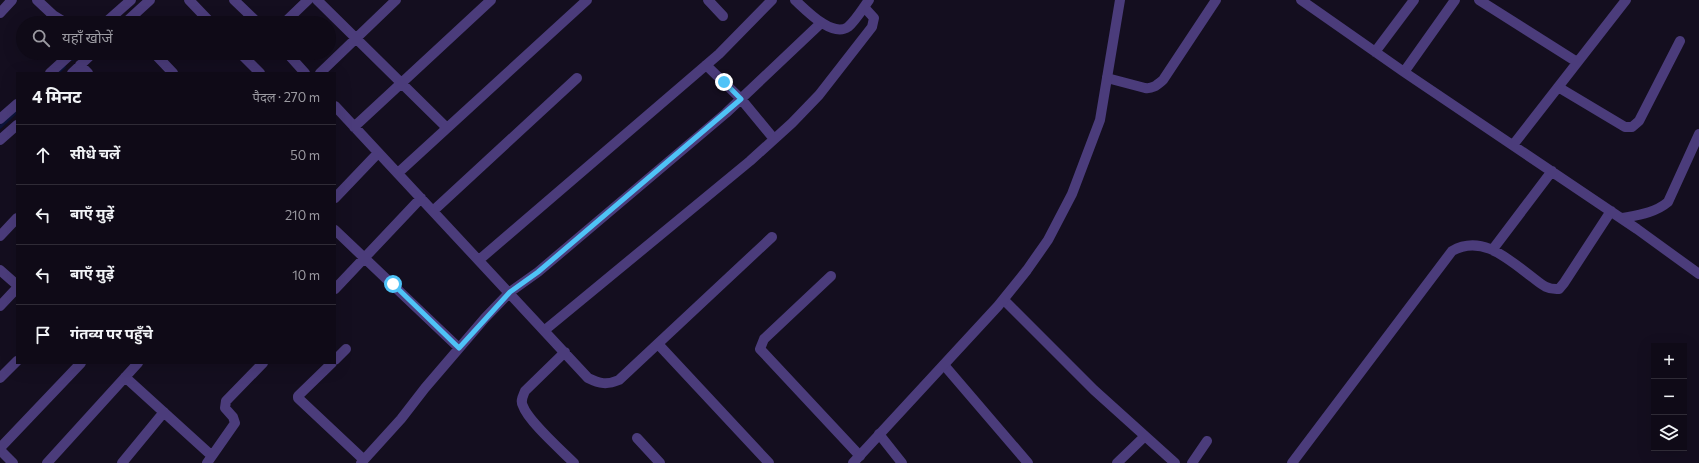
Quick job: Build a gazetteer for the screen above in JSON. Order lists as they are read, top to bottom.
{
  "page": {
    "search": "यहाँ खोजें",
    "heading": ["4 मिनट", "पैदल · 270 m"],
    "list": [
      ["सीधे चलें", "50 m"],
      ["बाएँ मुड़ें", "210 m"],
      ["बाएँ मुड़ें", "10 m"],
      "गंतव्य पर पहुँचे"
    ],
    "map_buttons": ["+", "−"]
  }
}
